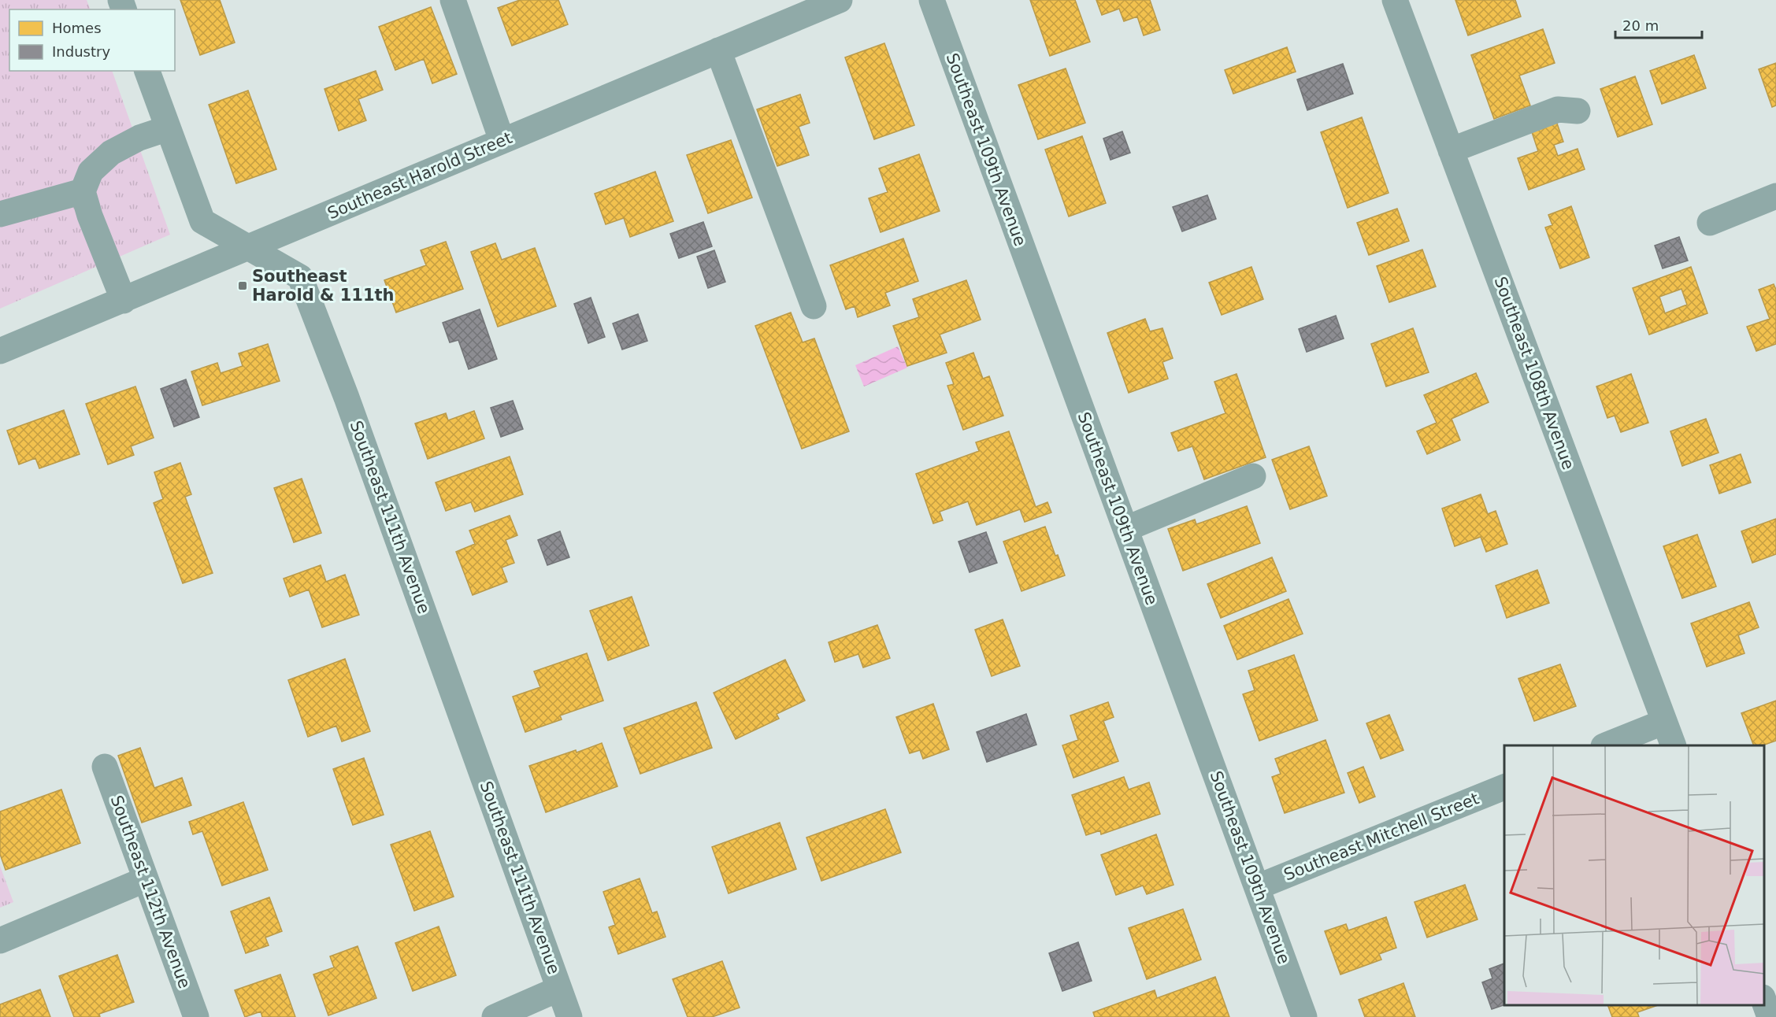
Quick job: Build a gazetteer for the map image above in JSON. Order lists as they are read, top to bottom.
{
  "streets": {
    "street": [
      "Southeast 109th Avenue",
      "Southeast Harold Street",
      "Southeast 108th Avenue",
      "Southeast 111th Avenue",
      "Southeast Mitchell Street",
      "Southeast 112th Avenue"
    ]
  },
  "crossings": [
    ["Southeast 109th Avenue", "Southeast Mitchell Street"],
    ["Southeast Harold Street", "Southeast 111th Avenue"]
  ],
  "places": {
    "transit": ["Southeast Harold & 111th"]
  },
  "legend": ["Homes", "Industry"],
  "scale_bar": "20 m"
}
